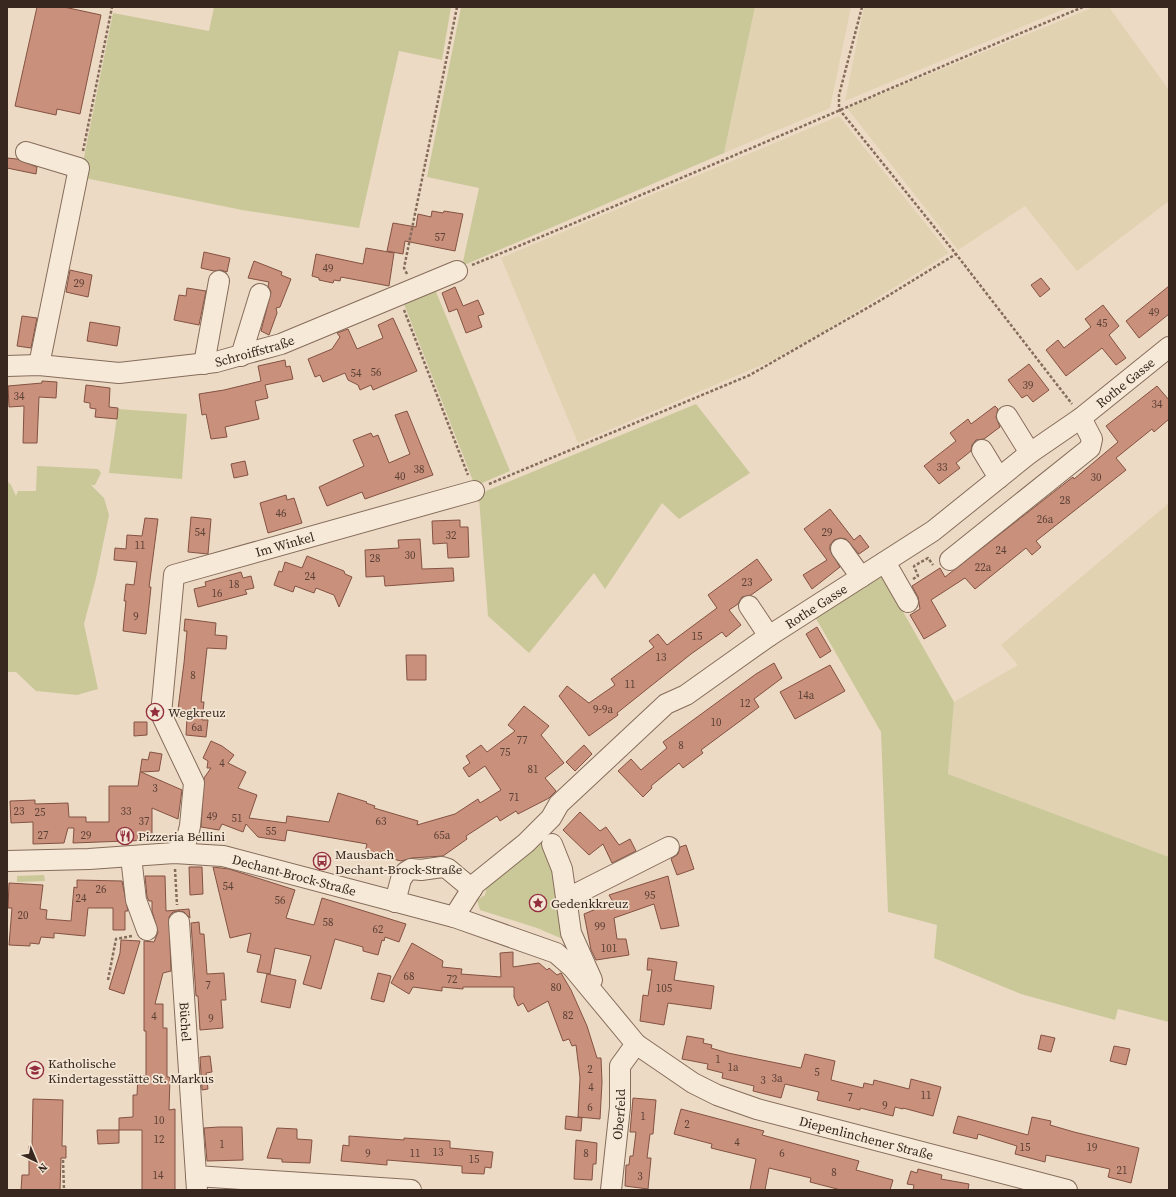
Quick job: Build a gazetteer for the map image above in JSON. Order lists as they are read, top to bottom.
{
  "streets": {
    "street": [
      "Schroiffstraße",
      "Rothe Gasse",
      "Im Winkel",
      "Dechant-Brock-Straße",
      "Büchel",
      "Oberfeld",
      "Diepenlinchener Straße"
    ]
  },
  "crossings": [
    ["Rothe Gasse", "Dechant-Brock-Straße"],
    ["Im Winkel", "Dechant-Brock-Straße"],
    ["Dechant-Brock-Straße", "Oberfeld"],
    ["Dechant-Brock-Straße", "Diepenlinchener Straße"]
  ],
  "places": {
    "place": ["Wegkreuz", "Gedenkkreuz"],
    "restaurant": ["Pizzeria Bellini"],
    "bus stop": ["Mausbach Dechant-Brock-Straße"],
    "school or university": ["Katholische Kindertagesstätte St. Markus"]
  },
  "house_numbers": [
    "57",
    "49",
    "29",
    "49",
    "45",
    "56",
    "54",
    "39",
    "34",
    "34",
    "33",
    "38",
    "40",
    "30",
    "28",
    "46",
    "26a",
    "54",
    "29",
    "32",
    "11",
    "24",
    "30",
    "28",
    "22a",
    "24",
    "23",
    "18",
    "16",
    "9",
    "15",
    "13",
    "8",
    "11",
    "14a",
    "12",
    "9-9a",
    "10",
    "6a",
    "77",
    "8",
    "75",
    "4",
    "81",
    "3",
    "71",
    "23",
    "33",
    "25",
    "49",
    "51",
    "37",
    "63",
    "55",
    "27",
    "29",
    "65a",
    "54",
    "26",
    "95",
    "24",
    "56",
    "20",
    "58",
    "99",
    "62",
    "101",
    "68",
    "72",
    "7",
    "80",
    "105",
    "82",
    "4",
    "9",
    "1",
    "1a",
    "2",
    "5",
    "3a",
    "3",
    "4",
    "11",
    "7",
    "9",
    "6",
    "1",
    "10",
    "2",
    "12",
    "4",
    "1",
    "15",
    "19",
    "13",
    "9",
    "11",
    "8",
    "6",
    "15",
    "21",
    "8",
    "14",
    "3"
  ],
  "north": "bottom right"
}
